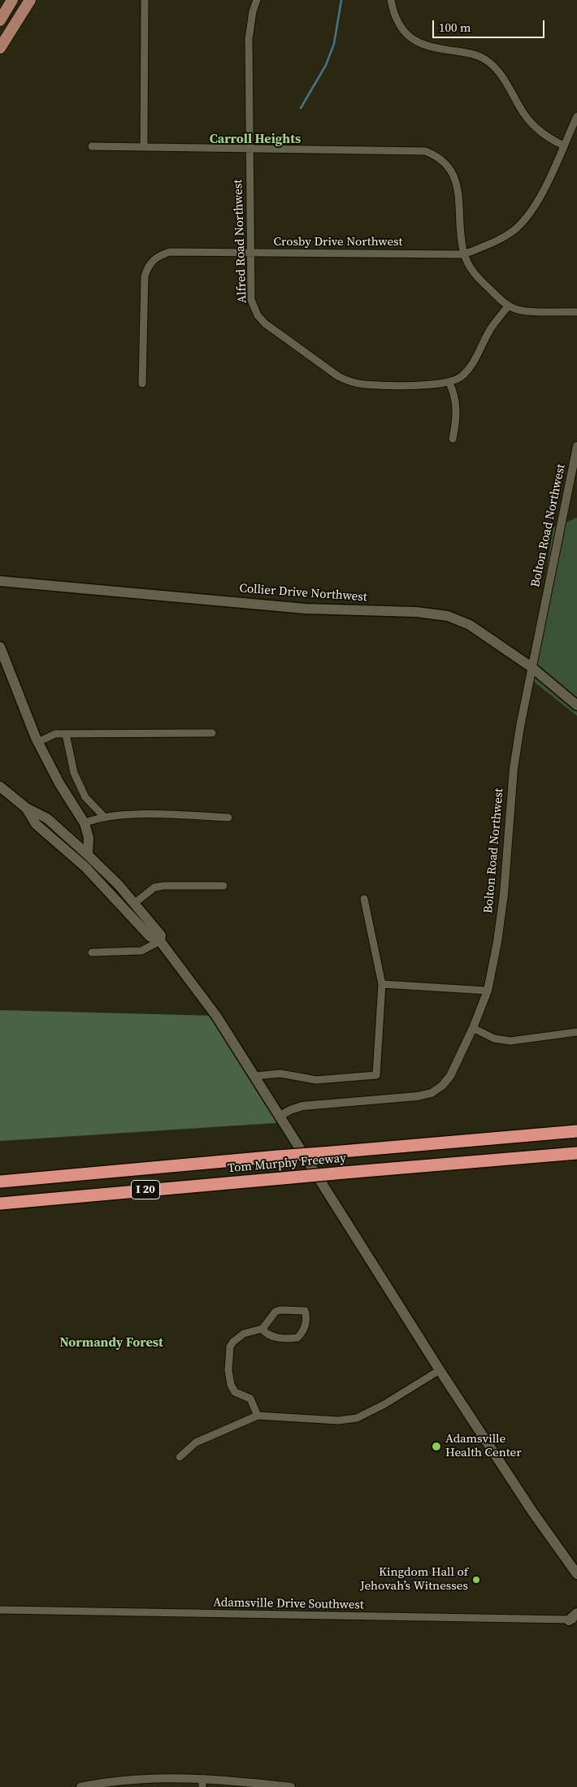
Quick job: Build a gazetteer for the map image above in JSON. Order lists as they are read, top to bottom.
{
  "streets": {
    "highway": ["Tom Murphy Freeway", "I 20"],
    "main road": ["Collier Drive Northwest"],
    "street": [
      "Alfred Road Northwest",
      "Crosby Drive Northwest",
      "Bolton Road Northwest",
      "Adamsville Drive Southwest"
    ]
  },
  "crossings": [
    ["Alfred Road Northwest", "Crosby Drive Northwest"],
    ["Bolton Road Northwest", "Collier Drive Northwest"]
  ],
  "districts": ["Carroll Heights", "Normandy Forest"],
  "places": ["Adamsville Health Center", "Kingdom Hall of Jehovah’s Witnesses"],
  "scale_bar": "100 m"
}
